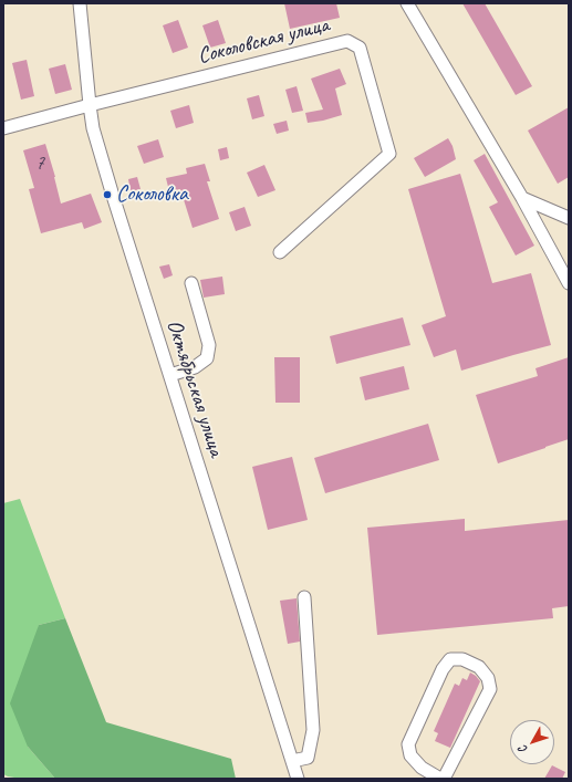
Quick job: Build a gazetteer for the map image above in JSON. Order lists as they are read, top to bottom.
{
  "streets": {
    "street": ["Соколовская улица", "Октябрьская улица"]
  },
  "crossings": [
    ["Соколовская улица", "Октябрьская улица"]
  ],
  "places": ["Соколовка"],
  "house_numbers": ["7"],
  "north": "bottom left"
}
